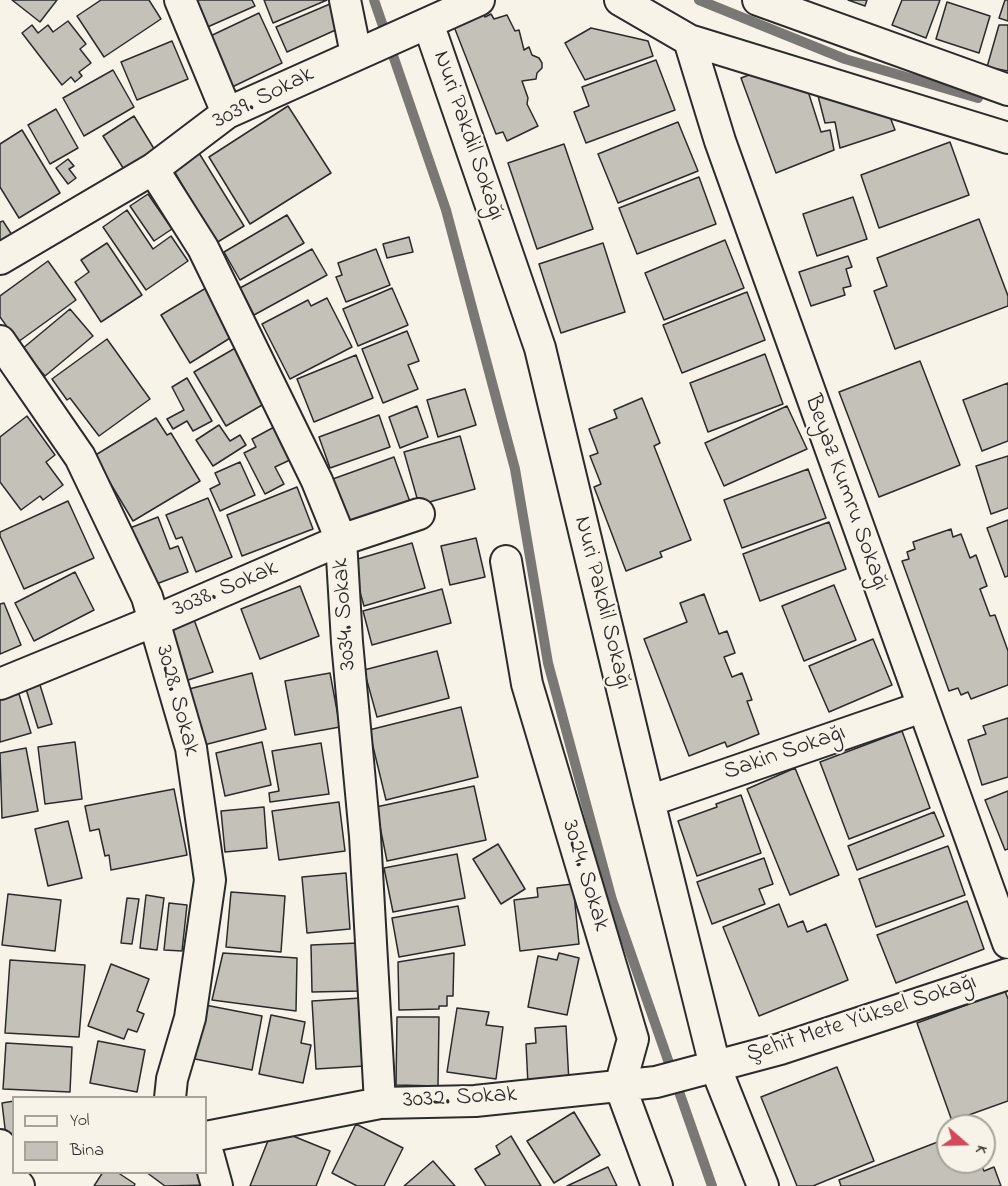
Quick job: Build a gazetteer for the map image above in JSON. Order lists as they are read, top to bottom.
{
  "streets": {
    "street": [
      "3039. Sokak",
      "Nuri Pakdil Sokağı",
      "Beyaz Kumru Sokağı",
      "3038. Sokak",
      "3034. Sokak",
      "3028. Sokak",
      "Sakin Sokağı",
      "3024. Sokak",
      "Şehit Mete Yüksel Sokağı",
      "3032. Sokak"
    ]
  },
  "crossings": [
    ["3039. Sokak", "Nuri Pakdil Sokağı"],
    ["3039. Sokak", "3034. Sokak"],
    ["Nuri Pakdil Sokağı", "Sakin Sokağı"],
    ["Nuri Pakdil Sokağı", "Şehit Mete Yüksel Sokağı"],
    ["Nuri Pakdil Sokağı", "3032. Sokak"],
    ["Beyaz Kumru Sokağı", "Sakin Sokağı"],
    ["3038. Sokak", "3034. Sokak"],
    ["3038. Sokak", "3028. Sokak"],
    ["3034. Sokak", "3032. Sokak"],
    ["3024. Sokak", "3032. Sokak"],
    ["Şehit Mete Yüksel Sokağı", "3032. Sokak"]
  ],
  "legend": ["Yol", "Bina"],
  "north": "right"
}
